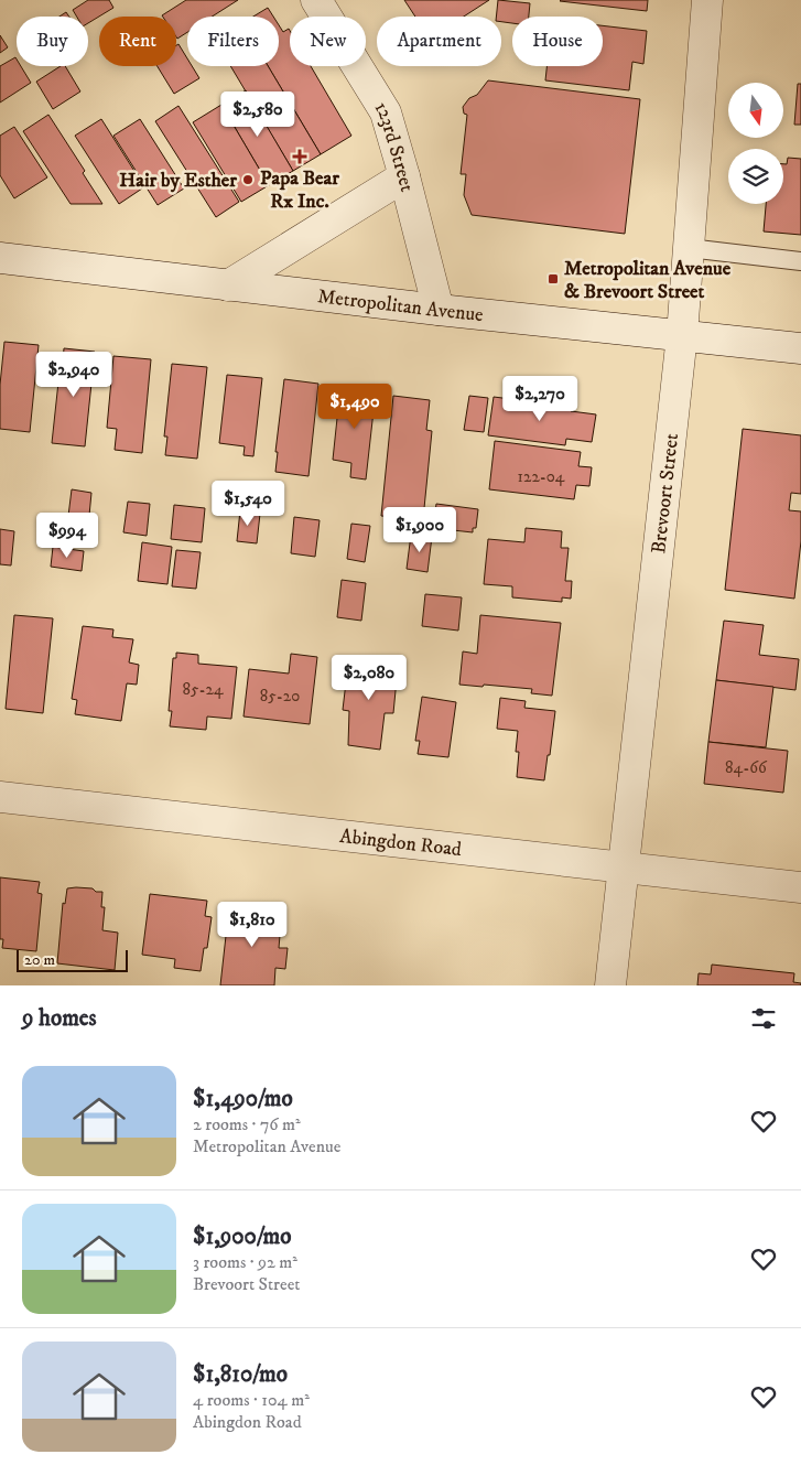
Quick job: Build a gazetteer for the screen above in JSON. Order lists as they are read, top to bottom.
{
  "streets": {
    "street": [
      "123rd Street",
      "Metropolitan Avenue",
      "Brevoort Street",
      "Abingdon Road"
    ]
  },
  "crossings": [
    ["123rd Street", "Metropolitan Avenue"],
    ["Metropolitan Avenue", "Brevoort Street"],
    ["Brevoort Street", "Abingdon Road"]
  ],
  "places": {
    "health": ["Papa Bear Rx Inc."],
    "other": ["Hair by Esther"],
    "transit": ["Metropolitan Avenue & Brevoort Street"]
  },
  "house_numbers": [
    "122-04",
    "85-24",
    "85-20",
    "84-66"
  ],
  "scale_bar": "20 m",
  "north": "bottom",
  "page": {
    "chip": [
      "Buy",
      "Rent",
      "Filters",
      "New",
      "Apartment",
      "House"
    ],
    "price": [
      "$2,580",
      "$2,940",
      "$2,270",
      "$1,490",
      "$1,540",
      "$1,900",
      "$994",
      "$2,080",
      "$1,810"
    ],
    "scale": "20 m",
    "heading": "9 homes",
    "list": [
      {
        "name": "$1,490/mo",
        "note": "2 rooms · 76 m² · Metropolitan Avenue"
      },
      {
        "name": "$1,900/mo",
        "note": "3 rooms · 92 m² · Brevoort Street"
      },
      {
        "name": "$1,810/mo",
        "note": "4 rooms · 104 m² · Abingdon Road"
      }
    ]
  }
}
